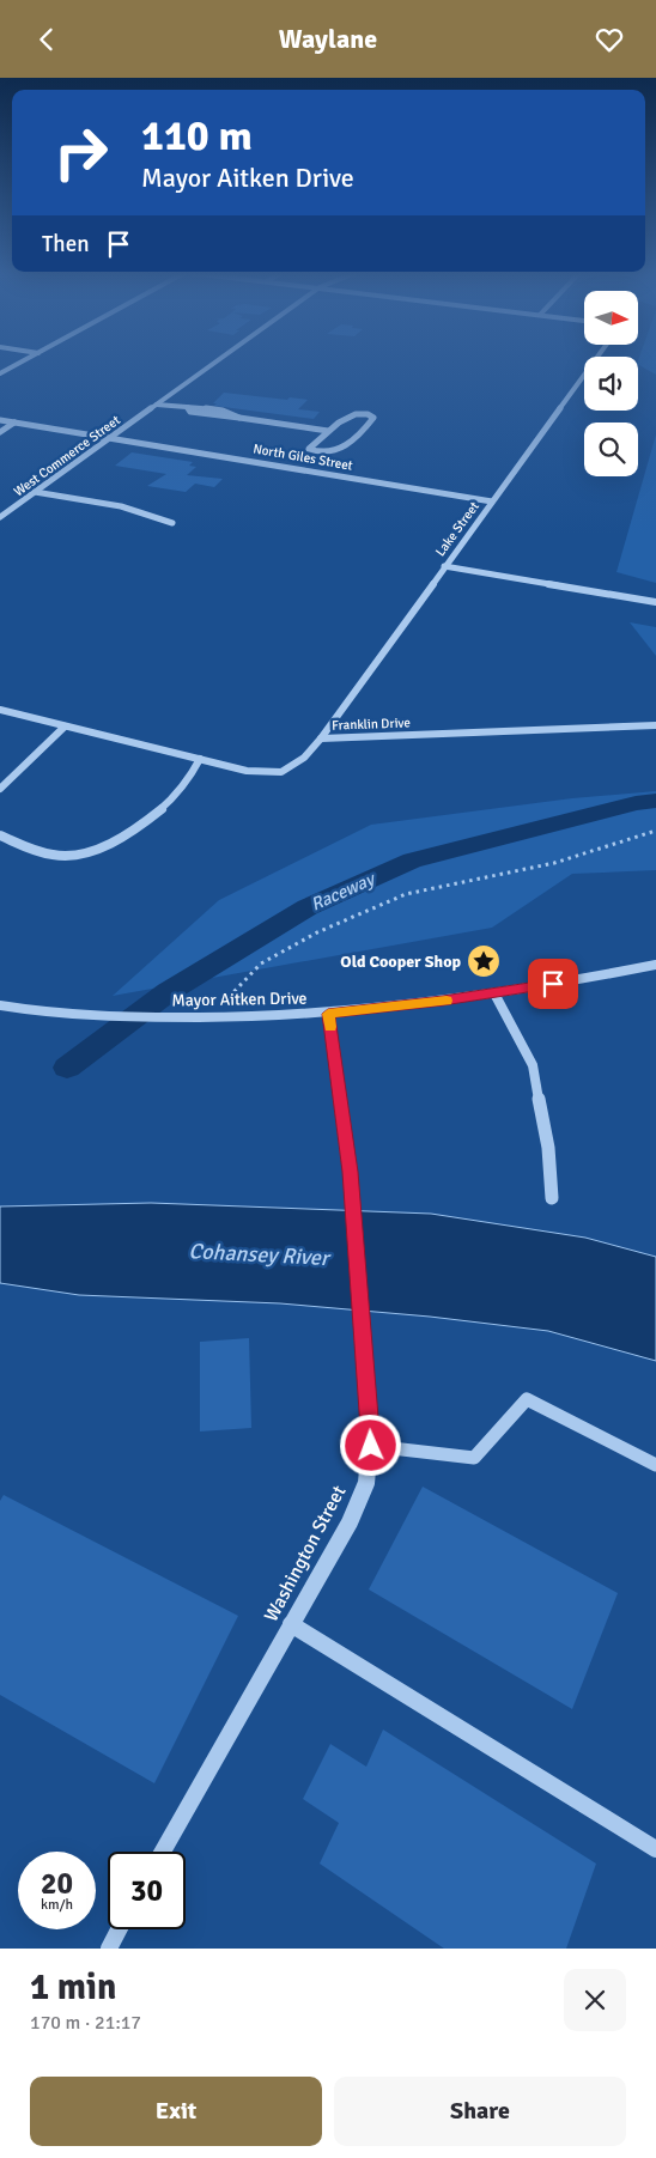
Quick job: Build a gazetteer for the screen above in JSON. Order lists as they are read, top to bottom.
{
  "streets": {
    "street": [
      "West Commerce Street",
      "North Giles Street",
      "Lake Street",
      "Franklin Drive",
      "Mayor Aitken Drive",
      "Washington Street"
    ]
  },
  "crossings": [
    ["West Commerce Street", "North Giles Street"],
    ["North Giles Street", "Lake Street"],
    ["Lake Street", "Franklin Drive"],
    ["Mayor Aitken Drive", "Washington Street"]
  ],
  "water": ["Raceway", "Cohansey River"],
  "places": {
    "place": ["Old Cooper Shop"]
  },
  "north": "right",
  "page": {
    "header": "Waylane",
    "turn": ["110 m", "Mayor Aitken Drive"],
    "then": "Then",
    "speed": "20 km/h",
    "limit": "30",
    "heading": ["1 min", "170 m · 21:17"],
    "buttons": ["Exit", "Share"]
  }
}
